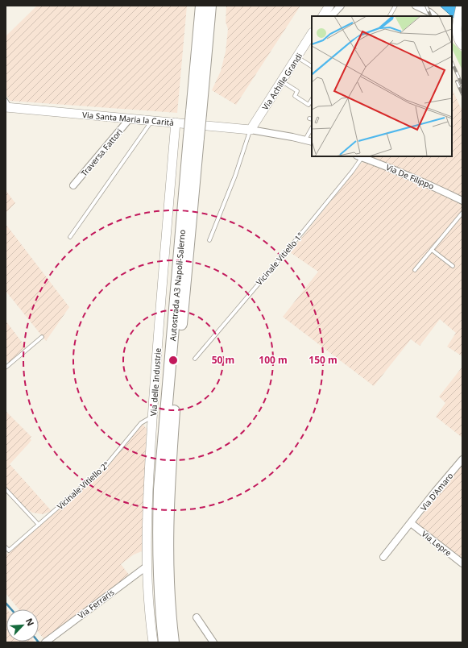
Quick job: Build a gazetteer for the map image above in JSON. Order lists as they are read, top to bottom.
{
  "streets": {
    "highway": ["Autostrada A3 Napoli-Salerno"],
    "street": [
      "Via Achille Grandi",
      "Via Santa Maria la Carità",
      "Traversa Fattori",
      "Via De Filippo",
      "Via delle Industrie",
      "Via D'Amaro",
      "Via Lepre",
      "Via Ferraris"
    ],
    "lane": ["Vicinale Vitiello 1°", "Vicinale Vitiello 2°"]
  },
  "crossings": [
    ["Via Achille Grandi", "Via Santa Maria la Carità"],
    ["Via Santa Maria la Carità", "Traversa Fattori"],
    ["Via Santa Maria la Carità", "Via delle Industrie"],
    ["Via De Filippo", "Vicinale Vitiello 1°"],
    ["Via delle Industrie", "Vicinale Vitiello 2°"],
    ["Via delle Industrie", "Via Ferraris"],
    ["Via D'Amaro", "Via Lepre"]
  ],
  "north": "top right",
  "rings": ["50 m", "100 m", "150 m"]
}
